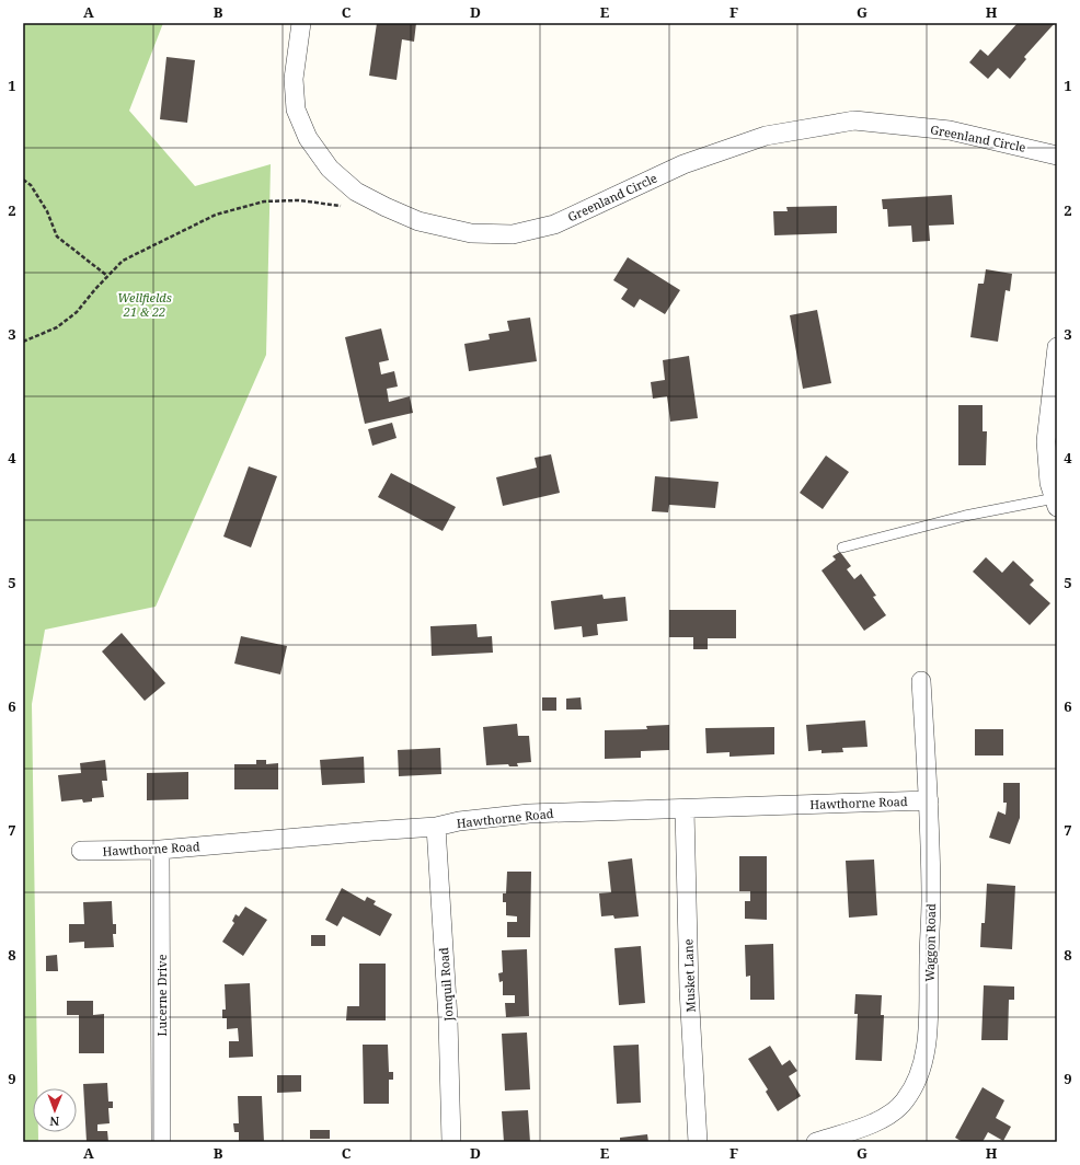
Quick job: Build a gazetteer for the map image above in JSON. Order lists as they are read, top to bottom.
{
  "streets": {
    "street": [
      "Greenland Circle",
      "Hawthorne Road",
      "Waggon Road",
      "Musket Lane",
      "Jonquil Road",
      "Lucerne Drive"
    ]
  },
  "crossings": [
    ["Hawthorne Road", "Waggon Road"],
    ["Hawthorne Road", "Musket Lane"],
    ["Hawthorne Road", "Jonquil Road"],
    ["Hawthorne Road", "Lucerne Drive"]
  ],
  "parks": ["Wellfields 21 & 22"],
  "north": "bottom",
  "grid": {
    "columns": [
      "A",
      "B",
      "C",
      "D",
      "E",
      "F",
      "G",
      "H"
    ],
    "rows": [
      "1",
      "2",
      "3",
      "4",
      "5",
      "6",
      "7",
      "8",
      "9"
    ]
  }
}
